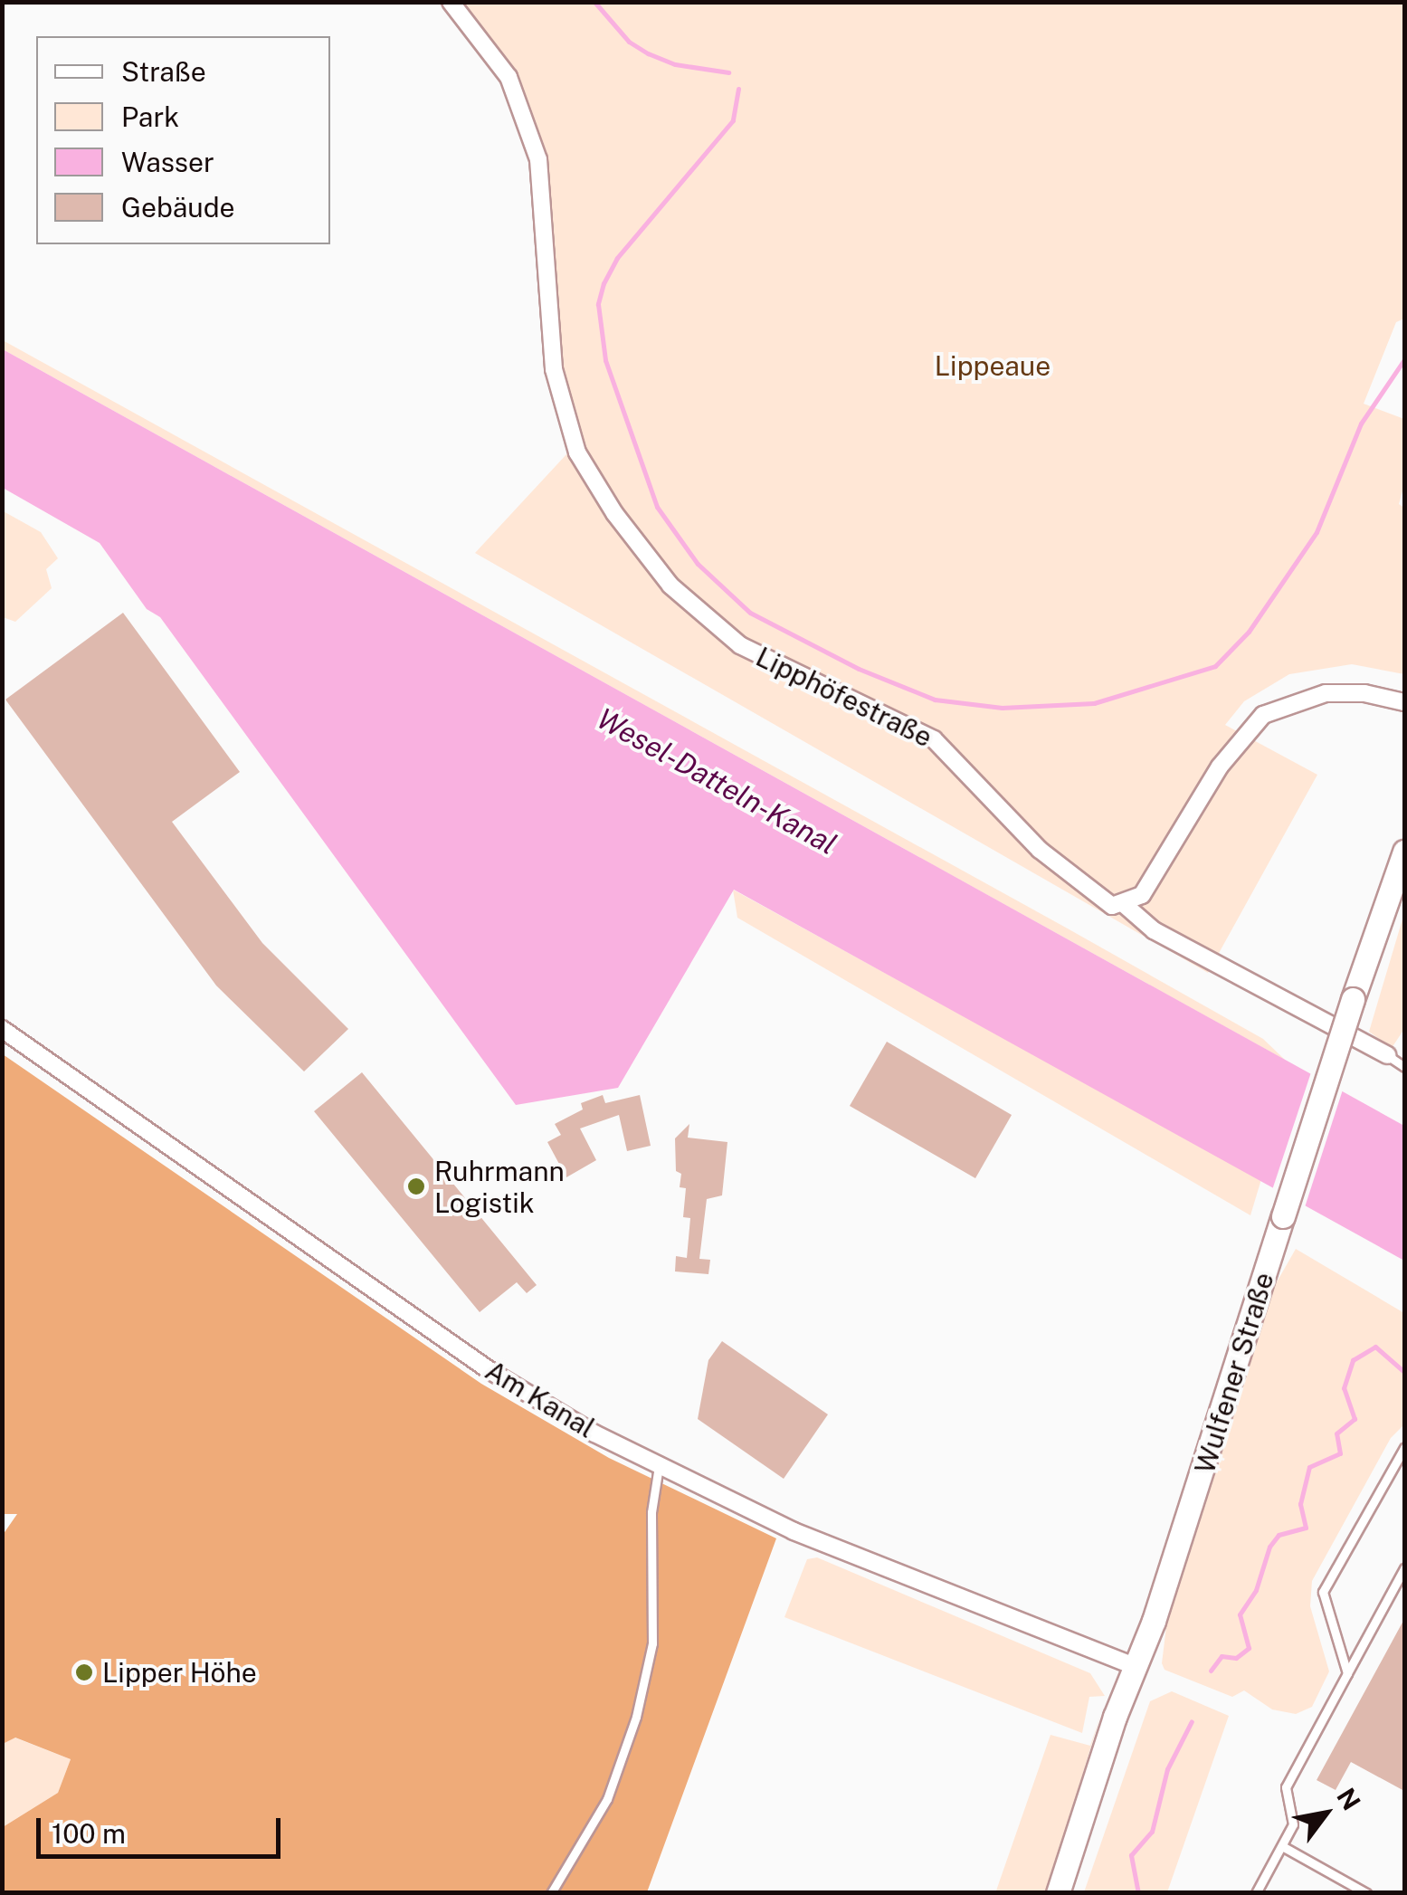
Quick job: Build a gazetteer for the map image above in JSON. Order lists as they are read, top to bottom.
{
  "streets": {
    "main road": ["Wulfener Straße"],
    "street": ["Lipphöfestraße", "Am Kanal"]
  },
  "crossings": [
    ["Wulfener Straße", "Am Kanal"]
  ],
  "water": ["Wesel-Datteln-Kanal"],
  "parks": ["Lippeaue"],
  "places": ["Ruhrmann Logistik", "Lipper Höhe"],
  "legend": [
    "Straße",
    "Park",
    "Wasser",
    "Gebäude"
  ],
  "scale_bar": "100 m",
  "north": "top right"
}
